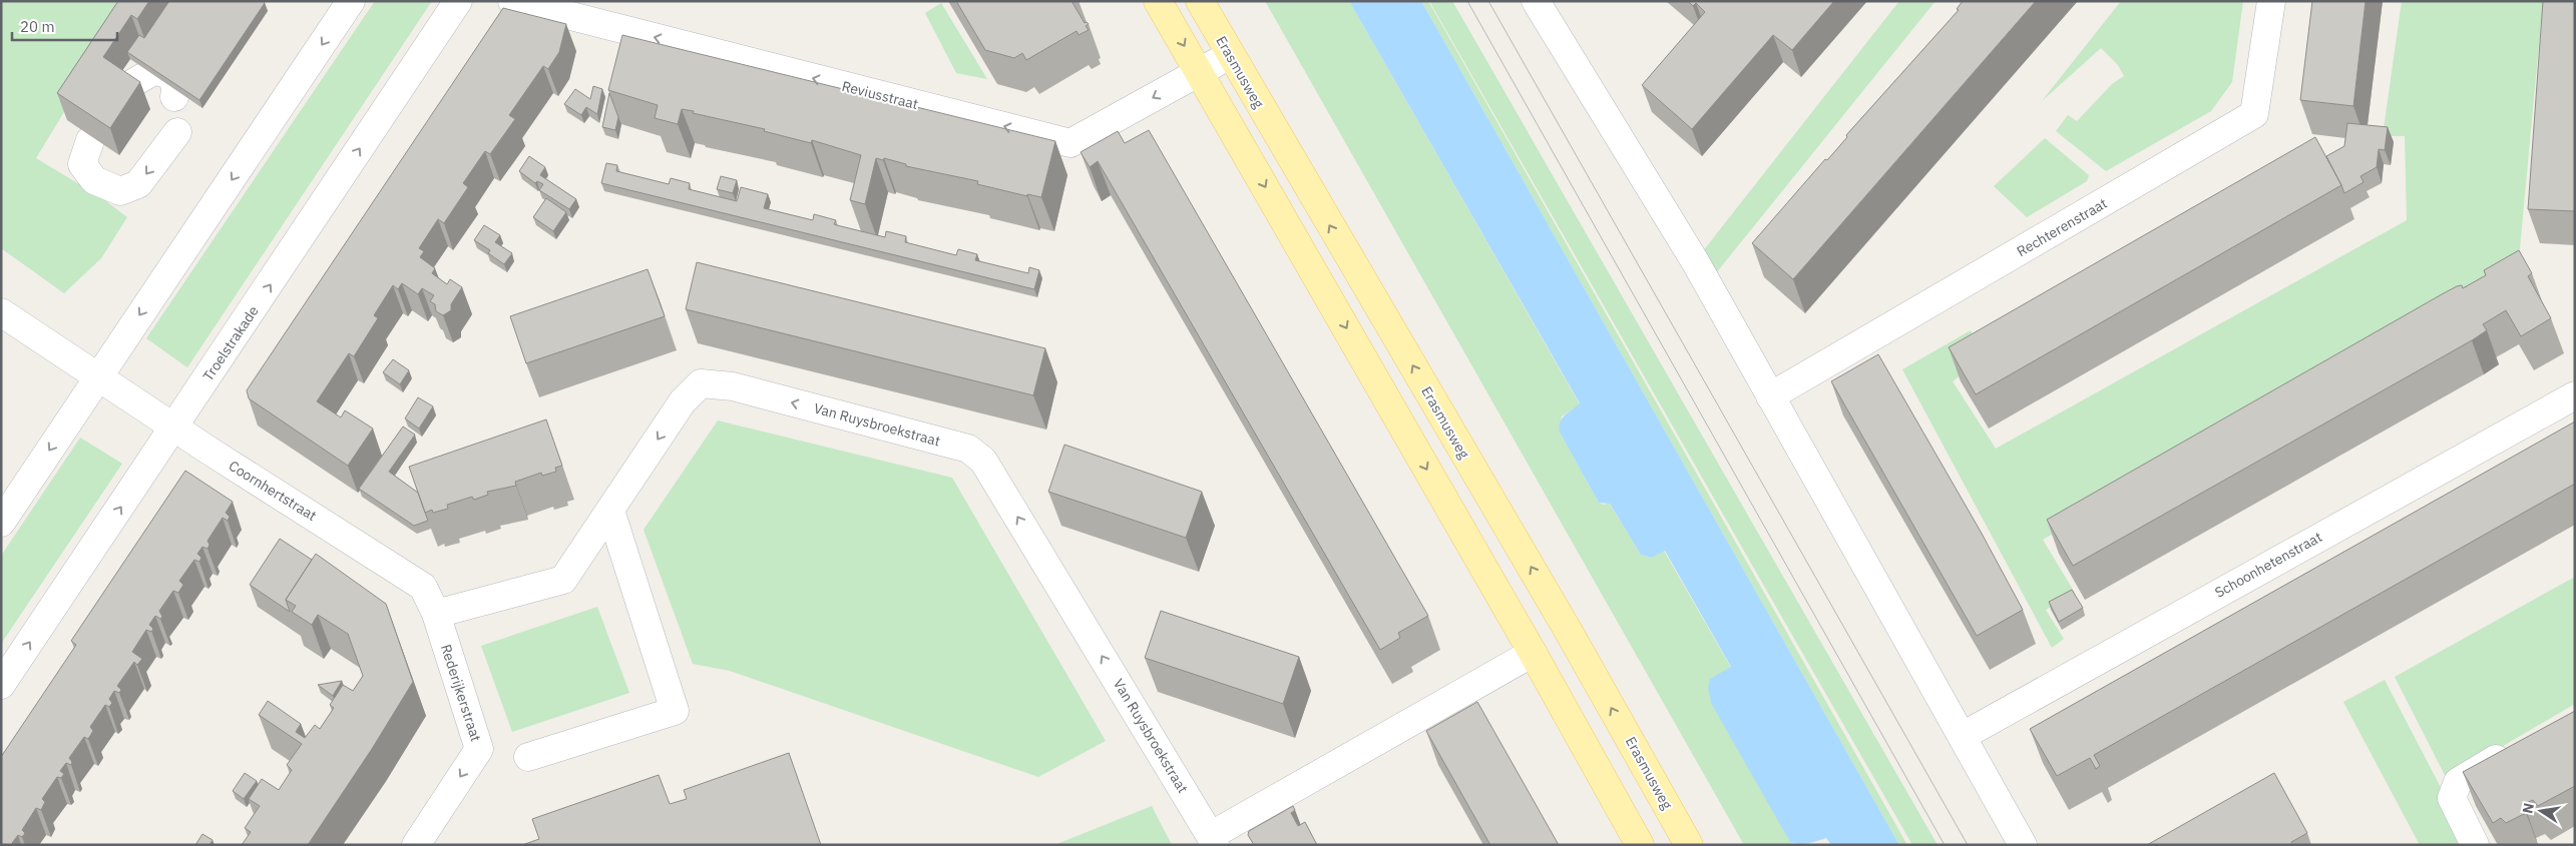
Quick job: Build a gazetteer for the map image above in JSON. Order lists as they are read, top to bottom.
{
  "streets": {
    "main road": ["Erasmusweg"],
    "street": [
      "Reviusstraat",
      "Rechterenstraat",
      "Troelstrakade",
      "Van Ruysbroekstraat",
      "Coornhertstraat",
      "Schoonhetenstraat",
      "Rederijkerstraat"
    ]
  },
  "crossings": [
    ["Erasmusweg", "Reviusstraat"],
    ["Troelstrakade", "Coornhertstraat"],
    ["Van Ruysbroekstraat", "Coornhertstraat"],
    ["Van Ruysbroekstraat", "Rederijkerstraat"],
    ["Coornhertstraat", "Rederijkerstraat"]
  ],
  "one_way": ["Reviusstraat", "Rederijkerstraat"],
  "scale_bar": "20 m",
  "north": "left"
}
